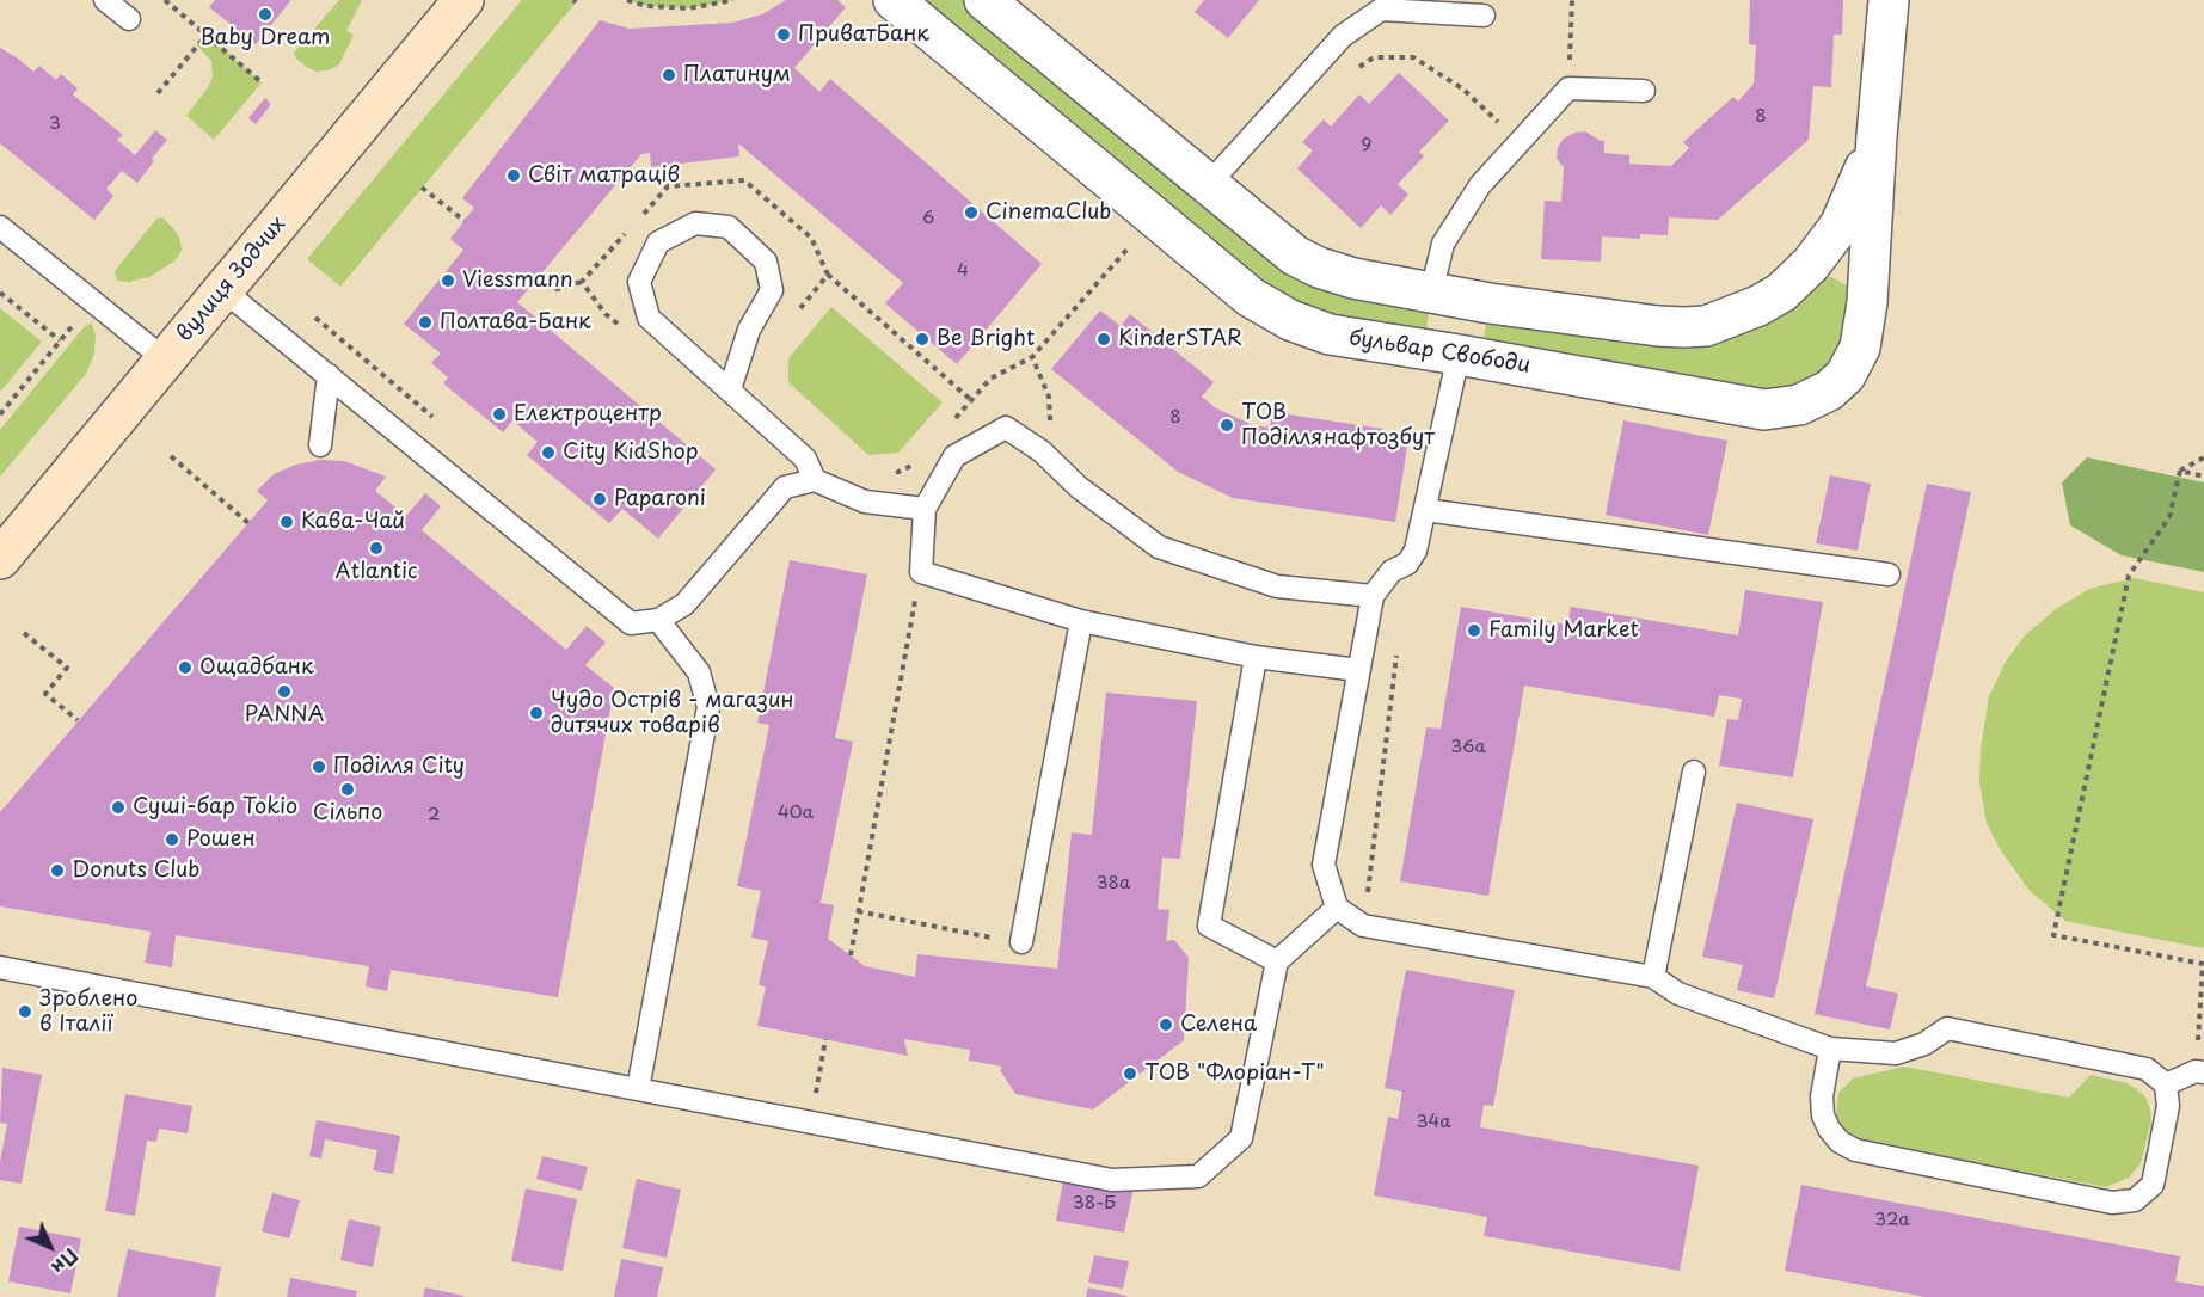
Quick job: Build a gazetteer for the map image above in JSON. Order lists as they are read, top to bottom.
{
  "streets": {
    "main road": ["вулиця Зодчих"],
    "street": ["бульвар Свободи"]
  },
  "places": [
    "Baby Dream",
    "ПриватБанк",
    "Платинум",
    "Світ матраців",
    "CinemaClub",
    "Viessmann",
    "Полтава-Банк",
    "Be Bright",
    "KinderSTAR",
    "Електроцентр",
    "ТОВ Поділлянафтозбут",
    "City KidShop",
    "Paparoni",
    "Кава-Чай",
    "Atlantic",
    "Family Market",
    "Ощадбанк",
    "PANNA",
    "Чудо Острів - магазин дитячих товарів",
    "Поділля City",
    "Сільпо",
    "Суші-бар Tokio",
    "Рошен",
    "Donuts Club",
    "Зроблено в Італії",
    "Селена",
    "ТОВ \"Флоріан-Т\""
  ],
  "house_numbers": [
    "8",
    "3",
    "9",
    "6",
    "4",
    "8",
    "36а",
    "40а",
    "2",
    "38а",
    "34а",
    "38-Б",
    "32а"
  ],
  "north": "bottom right"
}
